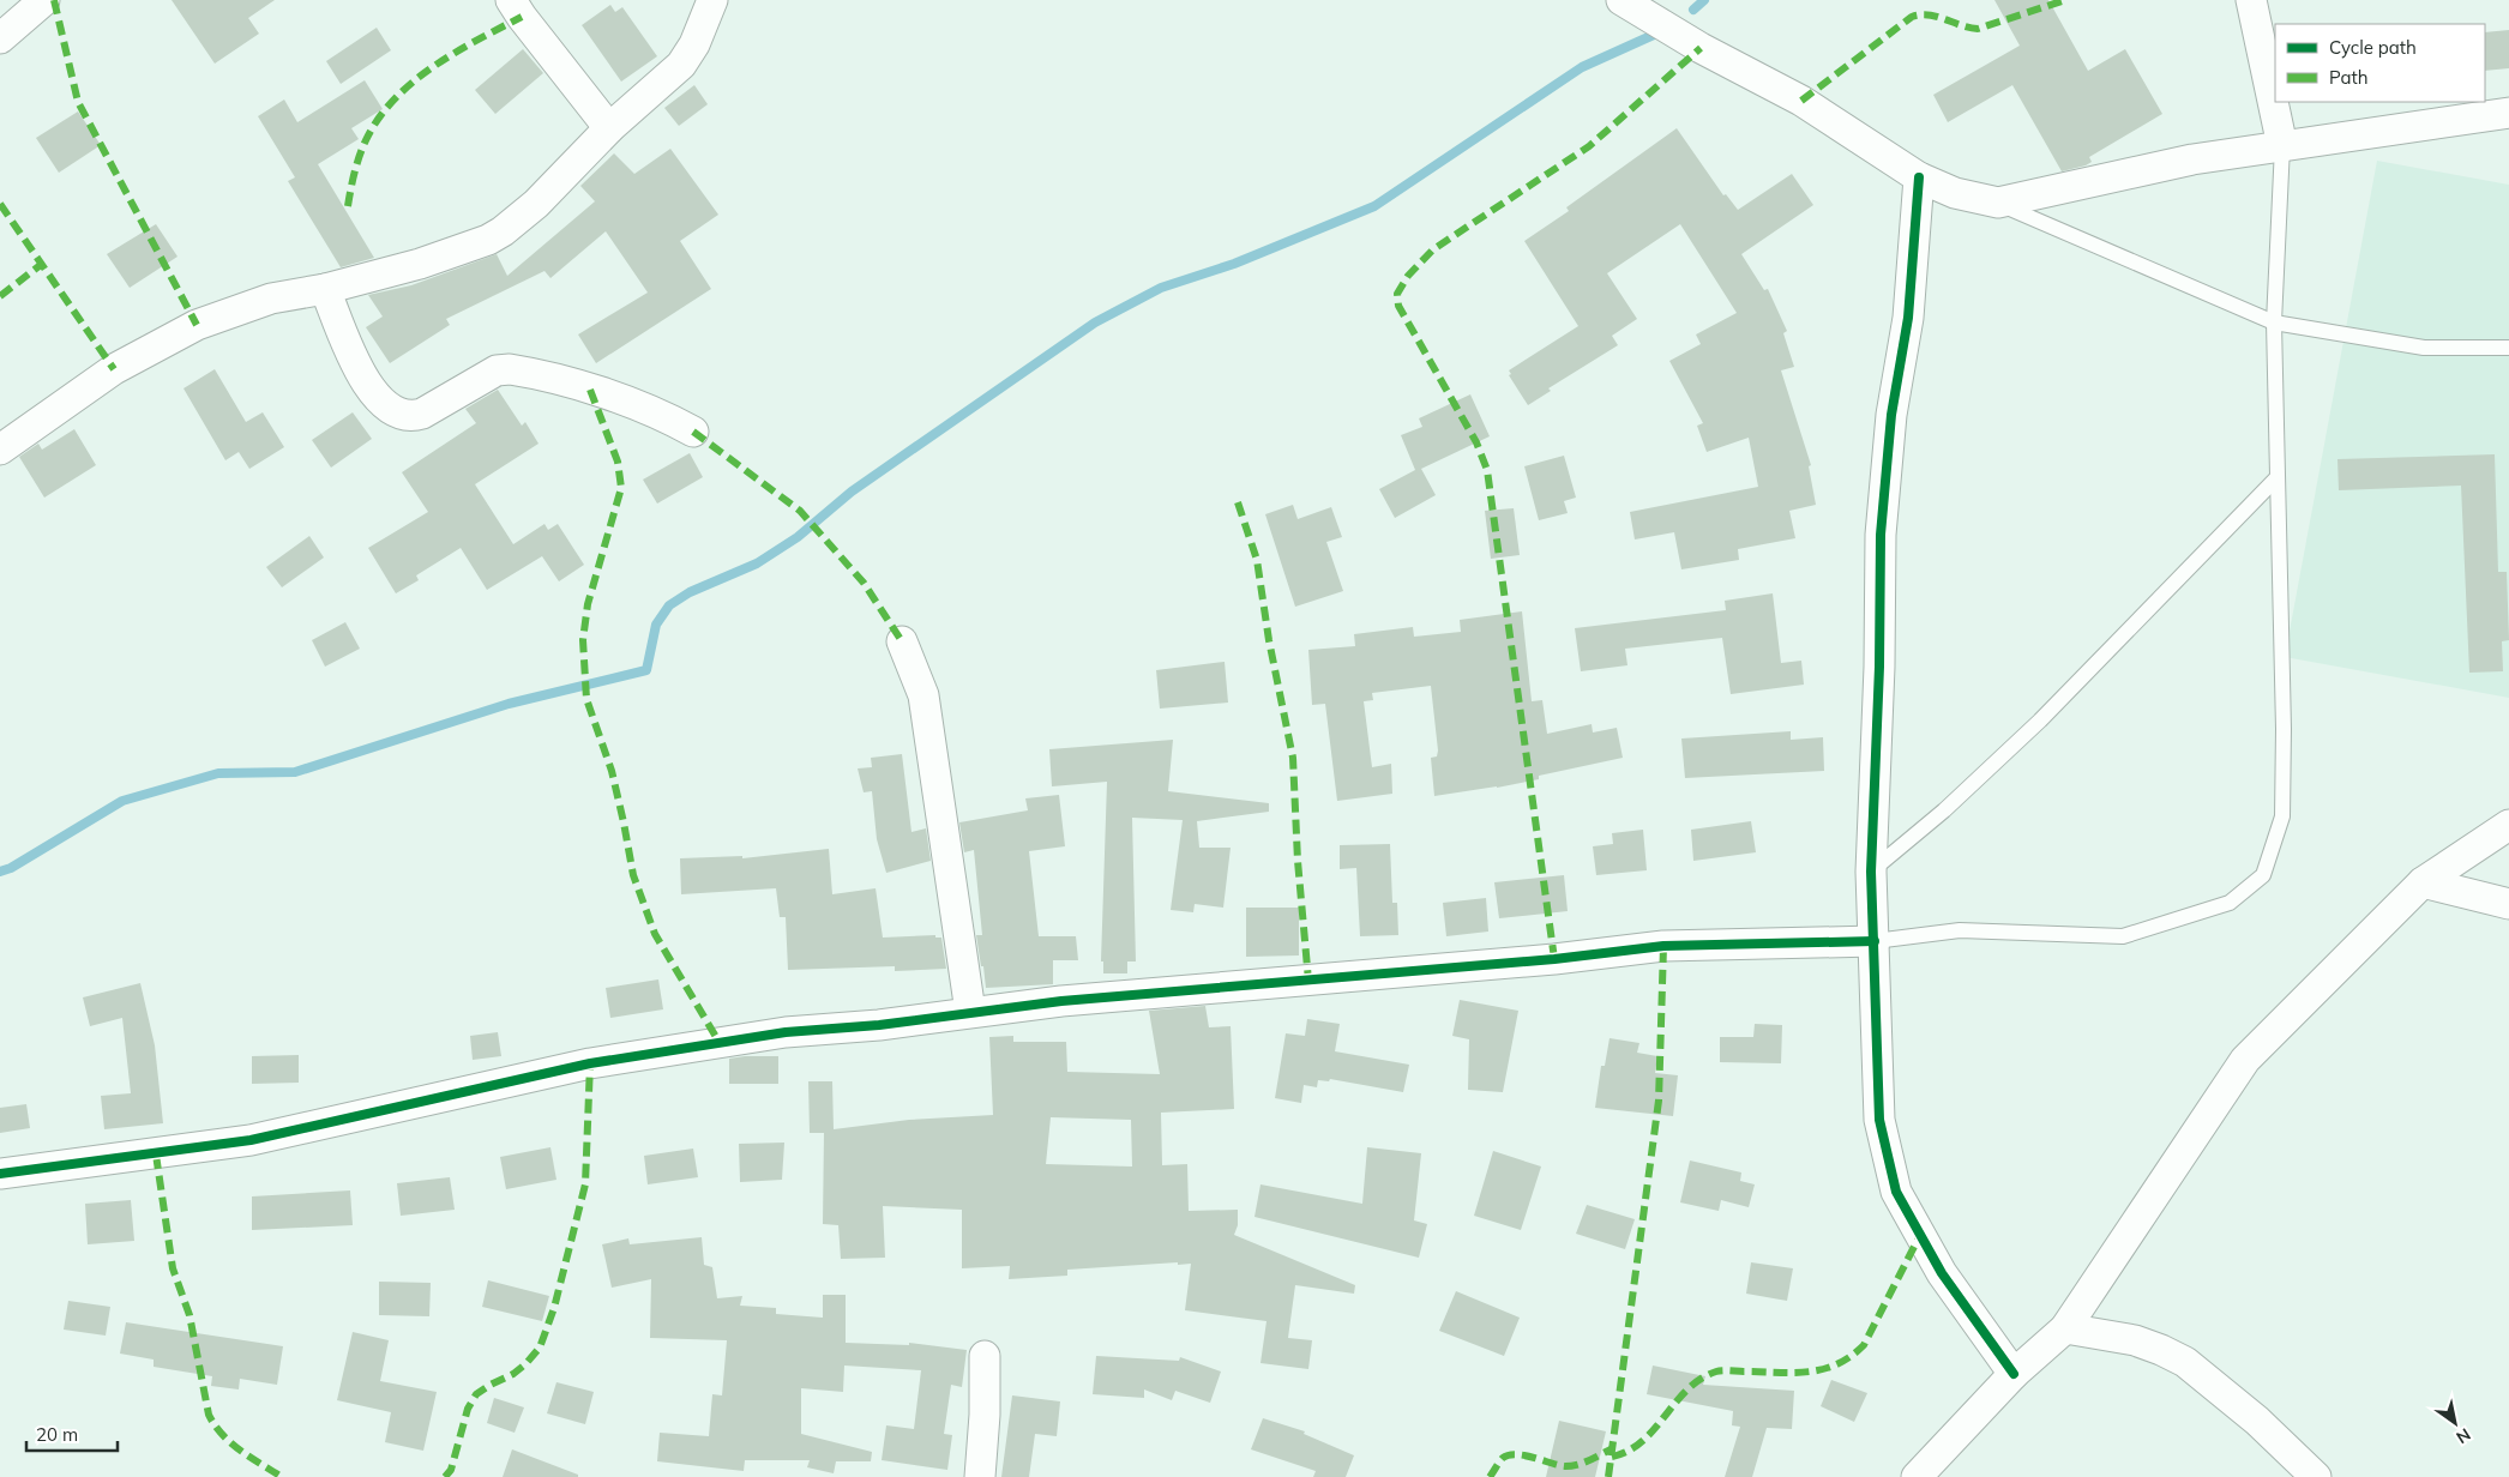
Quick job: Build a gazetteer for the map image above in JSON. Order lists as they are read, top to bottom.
{
  "legend": ["Cycle path", "Path"],
  "scale_bar": "20 m",
  "north": "bottom right"
}
